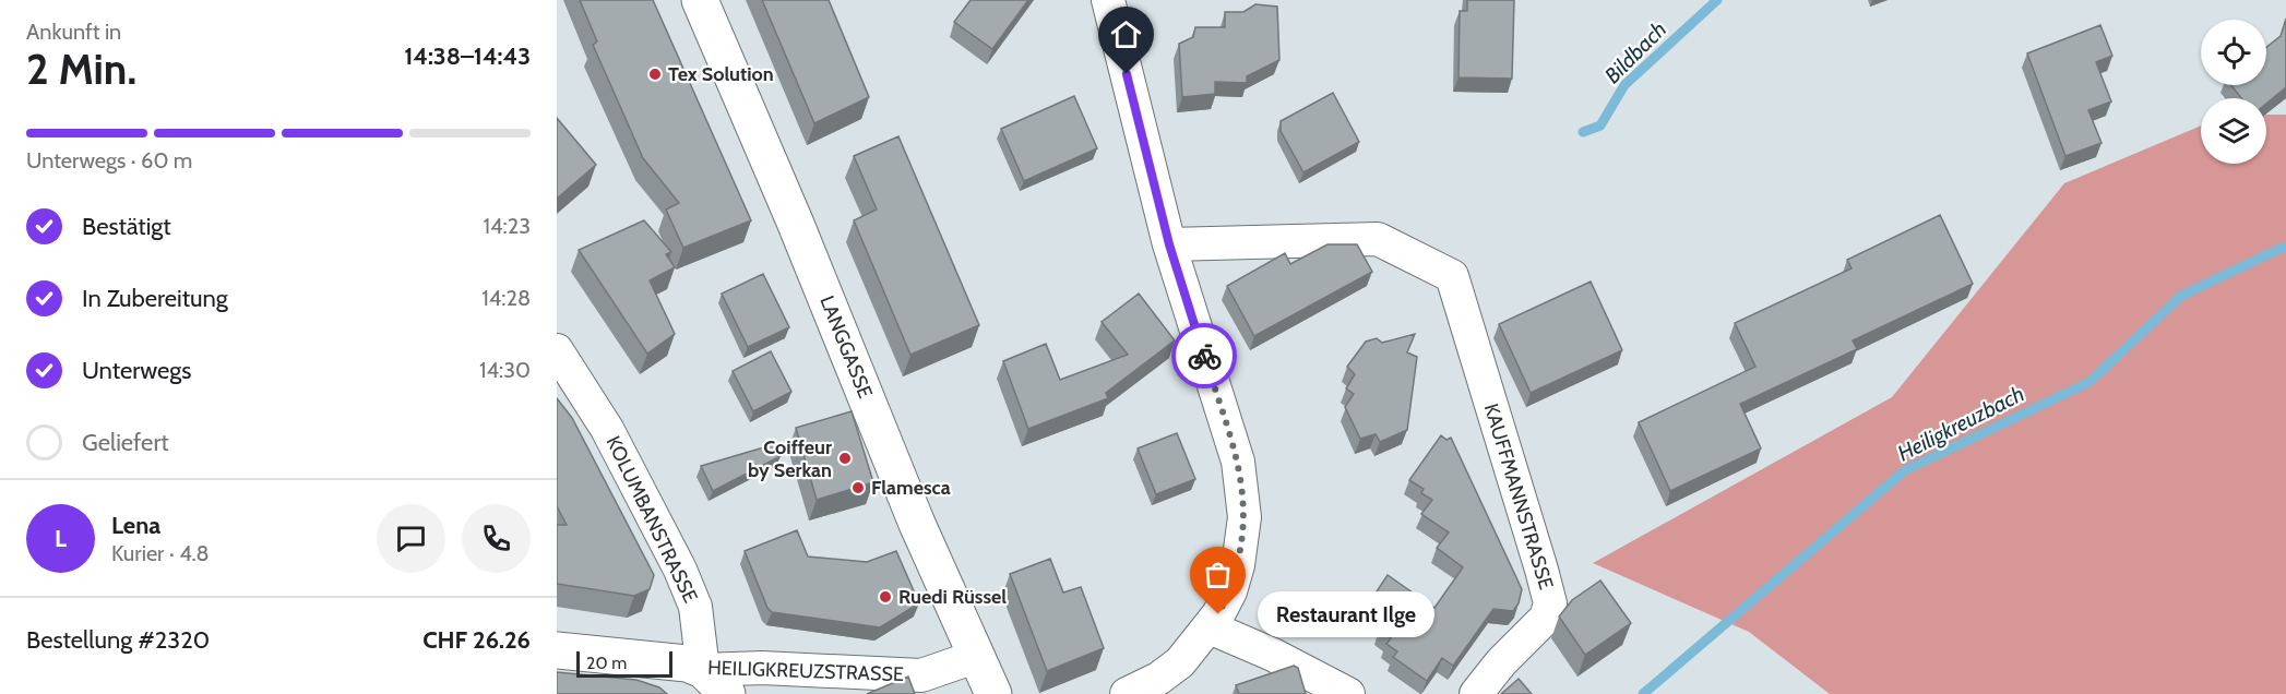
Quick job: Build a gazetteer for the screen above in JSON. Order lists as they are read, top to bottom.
{
  "streets": {
    "main road": ["LANGGASSE", "HEILIGKREUZSTRASSE"],
    "street": ["KAUFFMANNSTRASSE", "KOLUMBANSTRASSE"]
  },
  "crossings": [
    ["LANGGASSE", "HEILIGKREUZSTRASSE"],
    ["KOLUMBANSTRASSE", "HEILIGKREUZSTRASSE"]
  ],
  "water": ["Bildbach", "Heiligkreuzbach"],
  "places": [
    "Tex Solution",
    "Coiffeur by Serkan",
    "Flamesca",
    "Ruedi Rüssel",
    "Restaurant Ilge"
  ],
  "scale_bar": "20 m",
  "page": {
    "heading": ["2 Min.", "Ankunft in", "14:38–14:43"],
    "panel": [
      "Lena",
      "Kurier · 4.8",
      "Bestellung #2320",
      "CHF 26.26"
    ],
    "bar": "Unterwegs · 60 m",
    "list": [
      ["Bestätigt", "14:23"],
      ["In Zubereitung", "14:28"],
      ["Unterwegs", "14:30"],
      "Geliefert"
    ],
    "round": "L",
    "bubble": "Restaurant Ilge",
    "scale": "20 m"
  }
}
